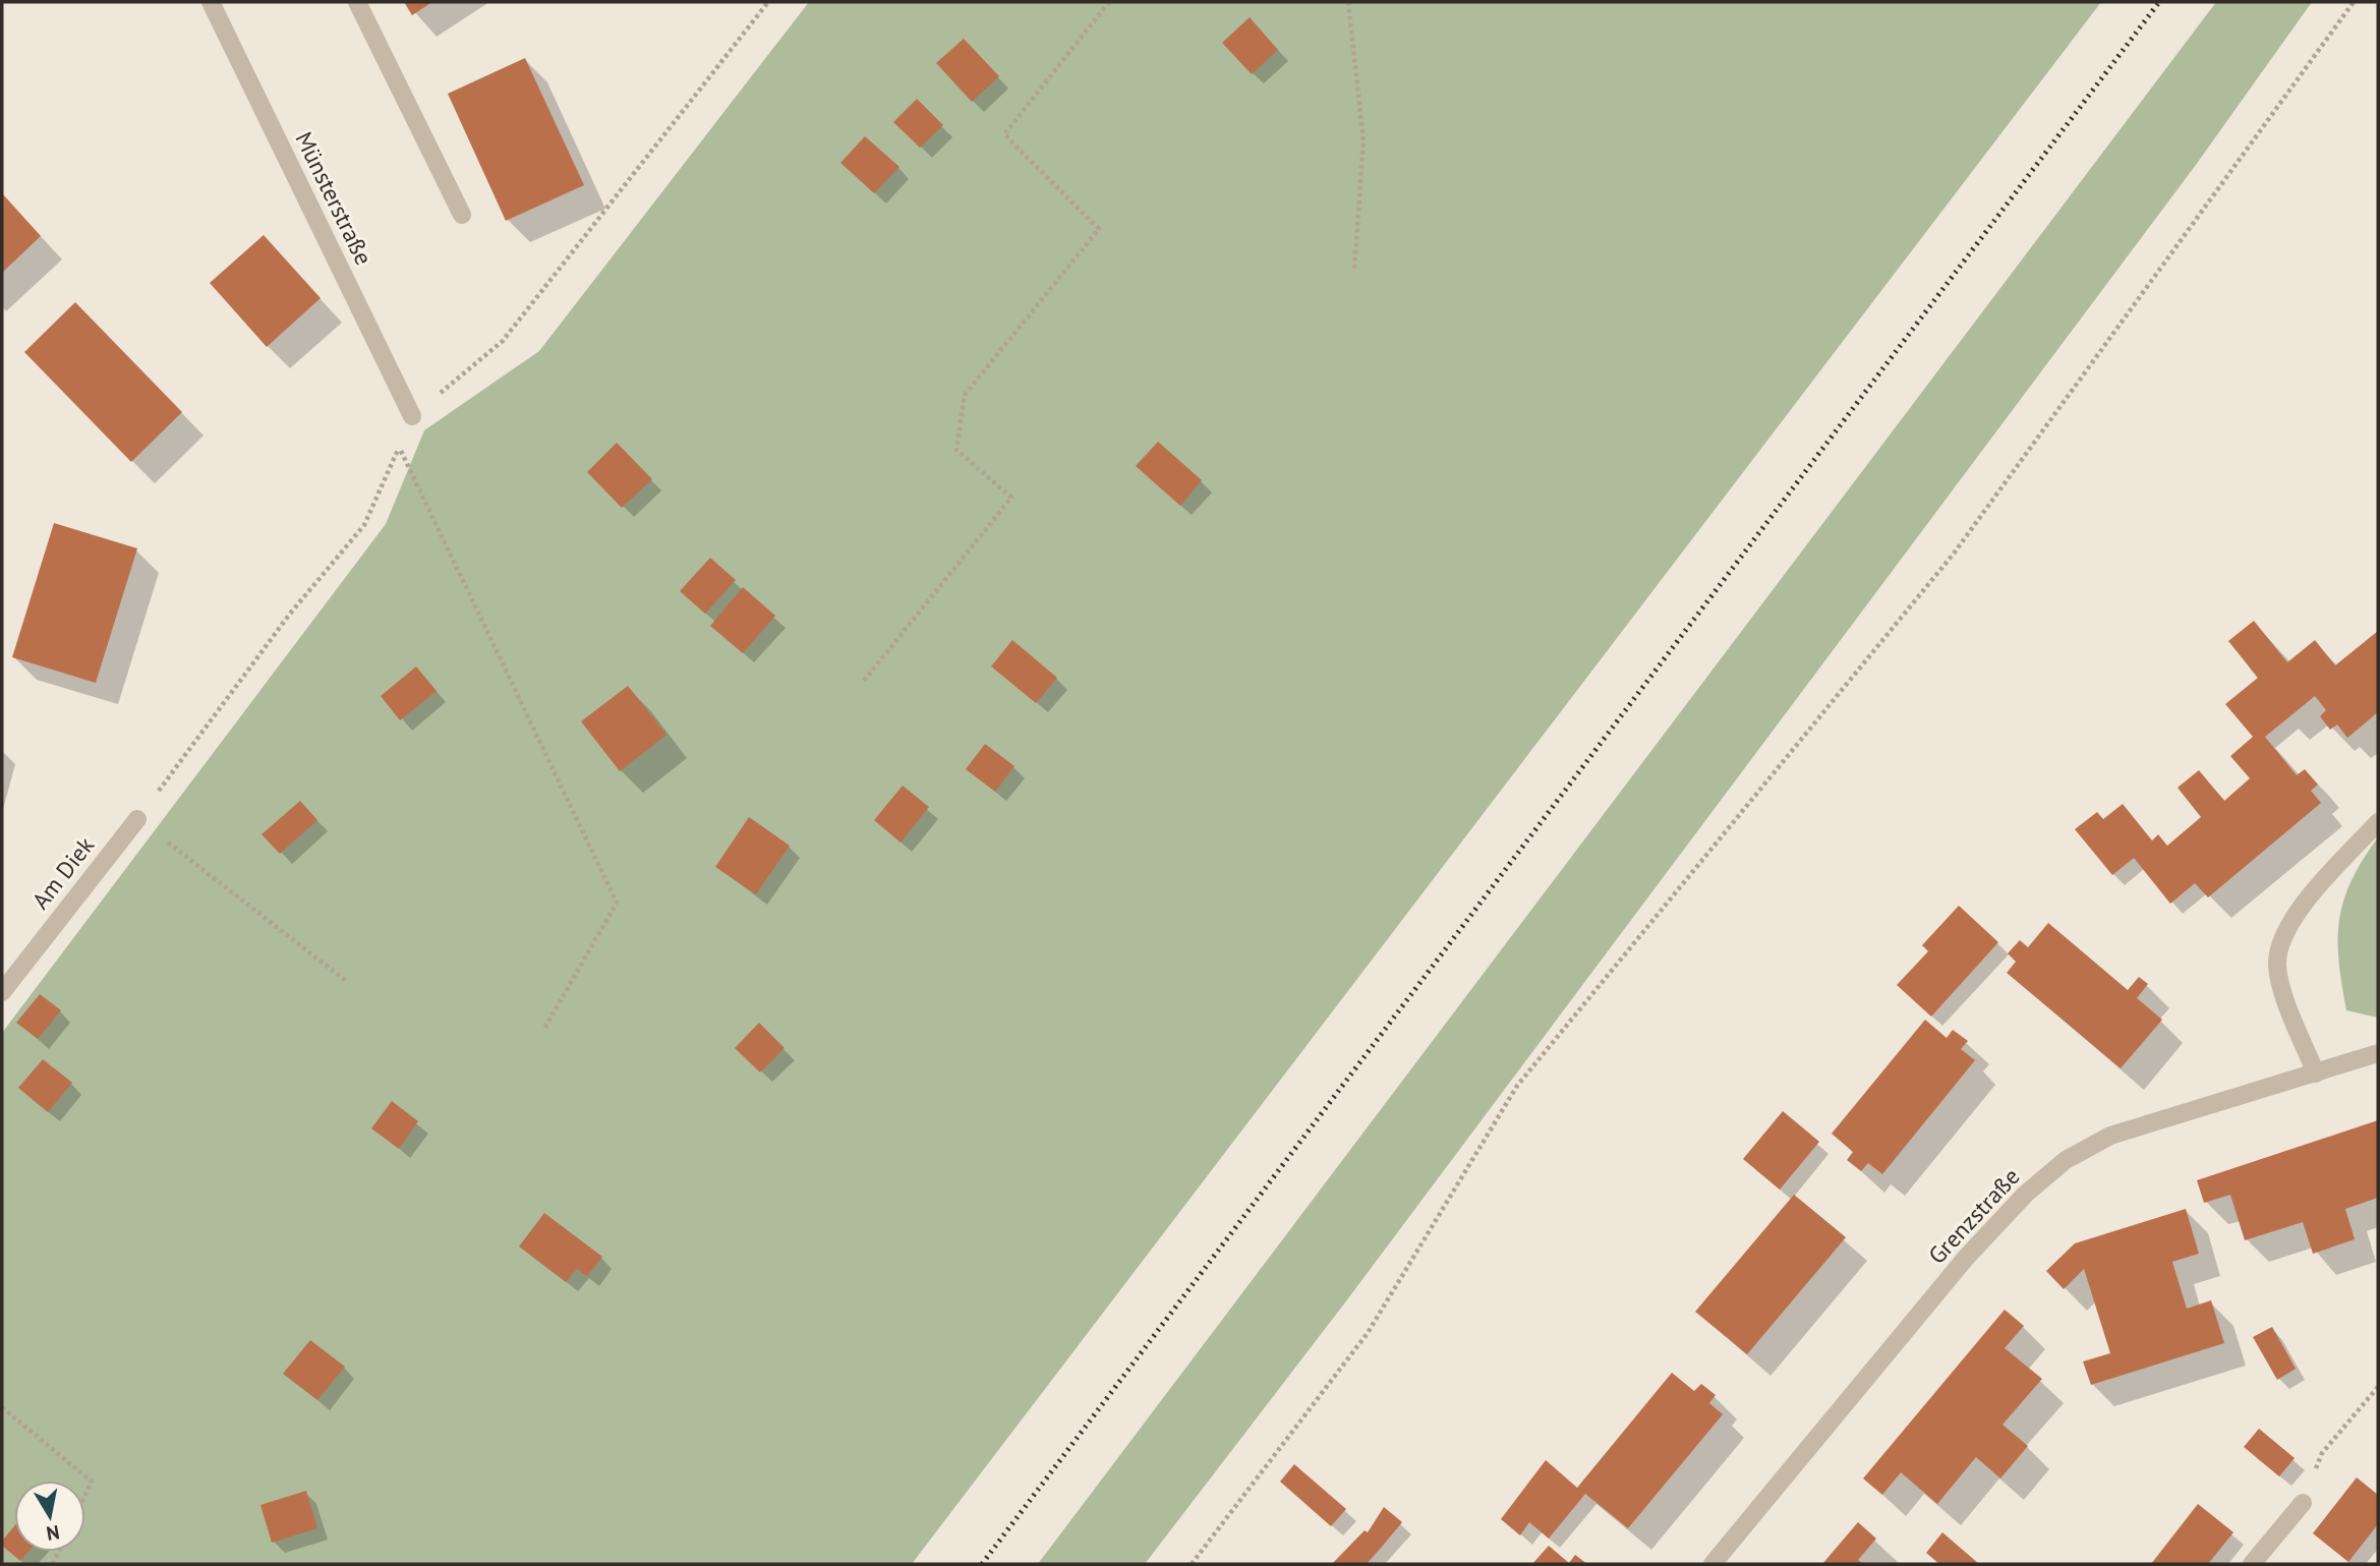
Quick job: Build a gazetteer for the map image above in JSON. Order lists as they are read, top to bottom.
{
  "streets": {
    "street": ["Münsterstraße", "Am Diek", "Grenzstraße"]
  },
  "north": "bottom"
}
